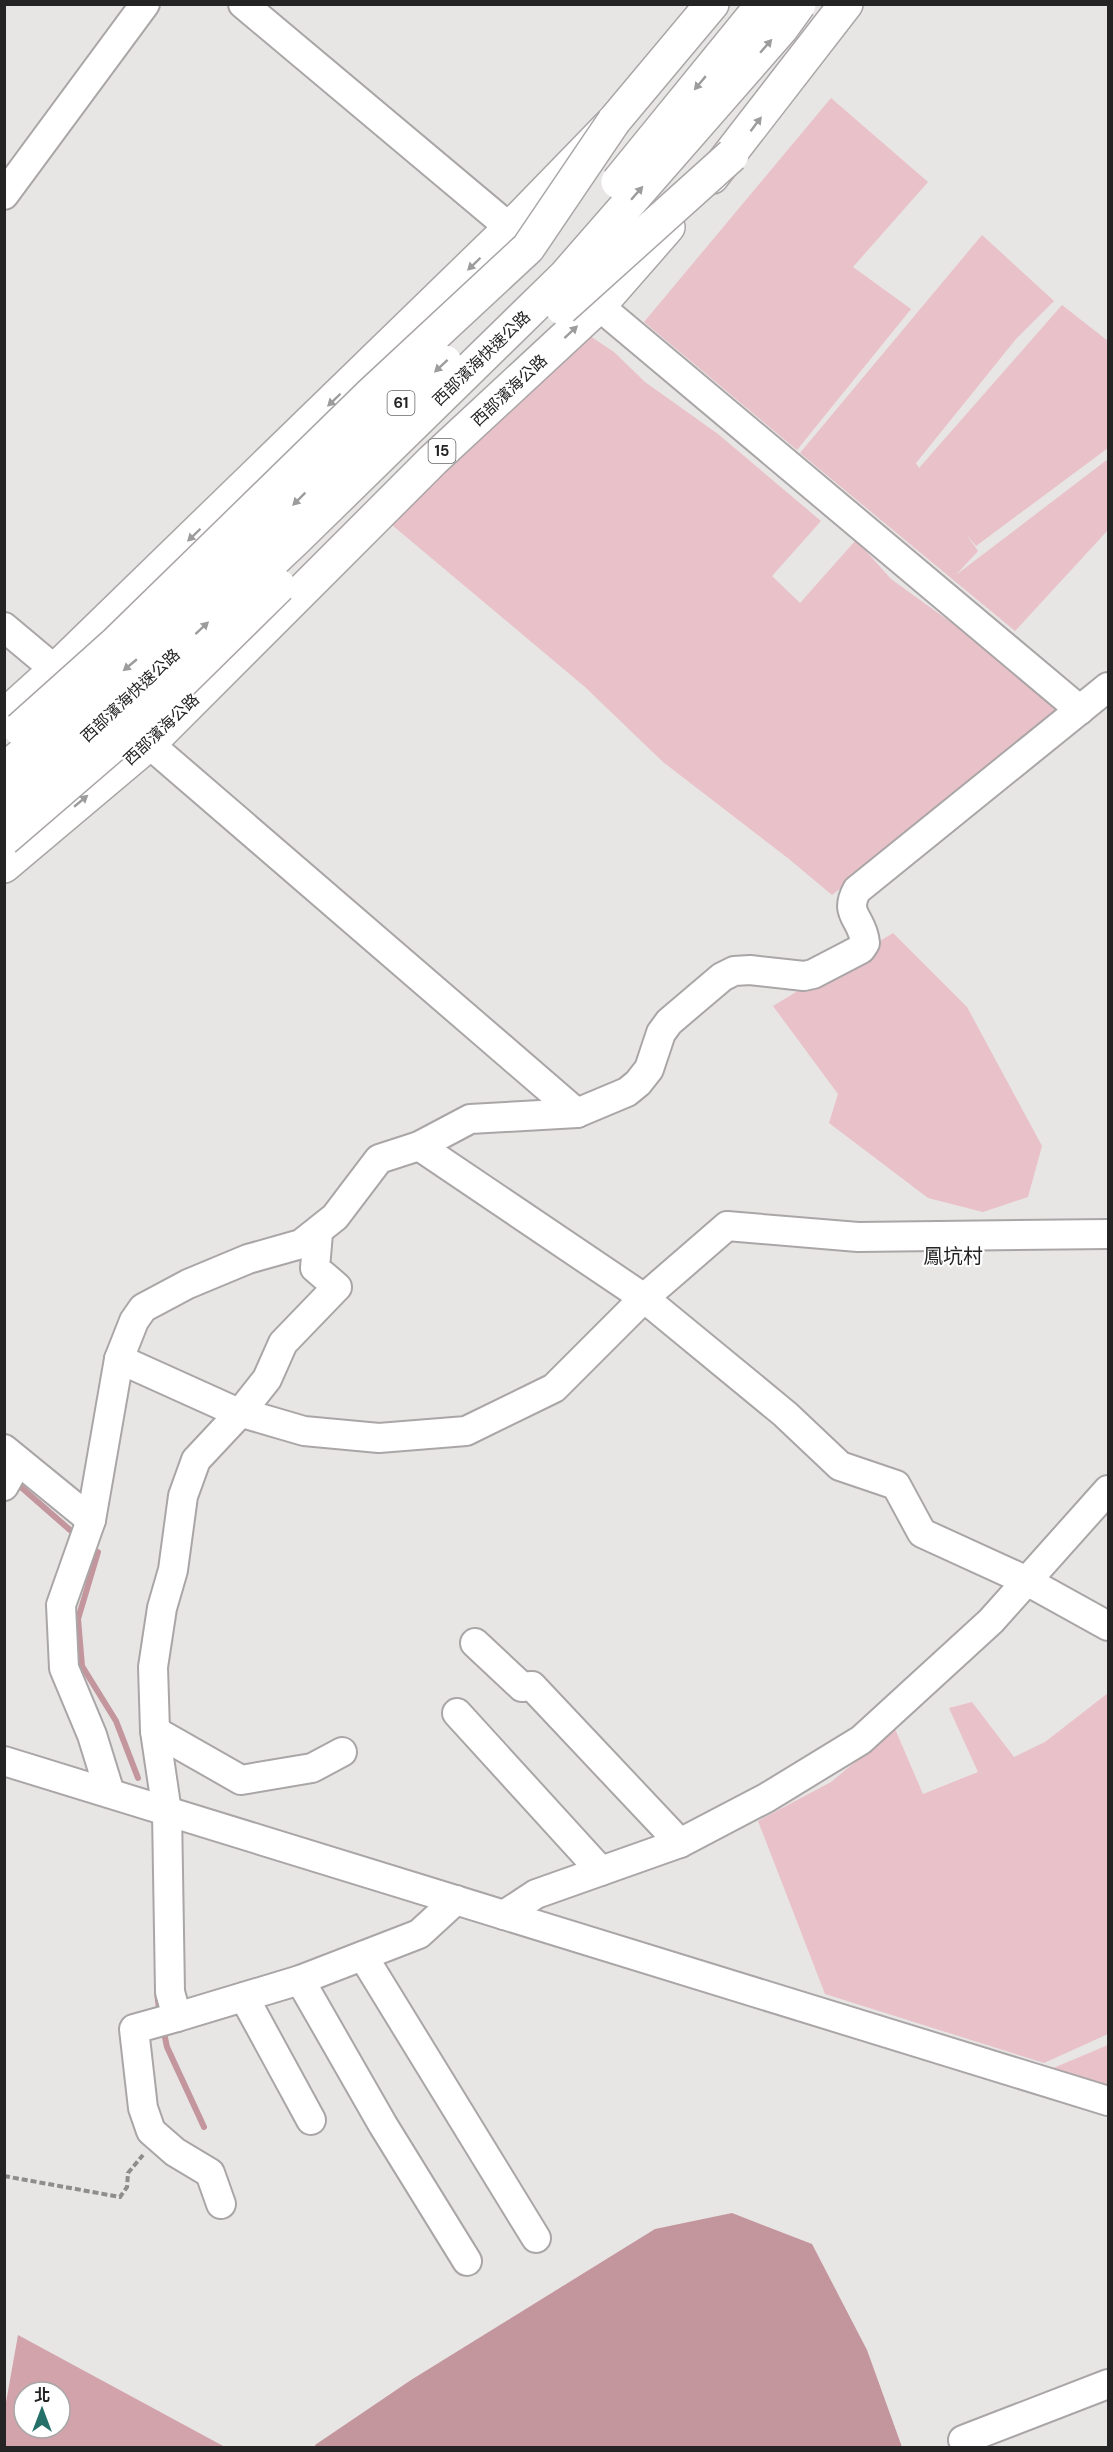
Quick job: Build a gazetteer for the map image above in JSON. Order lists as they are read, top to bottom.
{
  "streets": {
    "main road": [
      "西部濱海快速公路",
      "西部濱海公路",
      "61",
      "15"
    ]
  },
  "districts": ["鳳坑村"],
  "north": "top"
}
